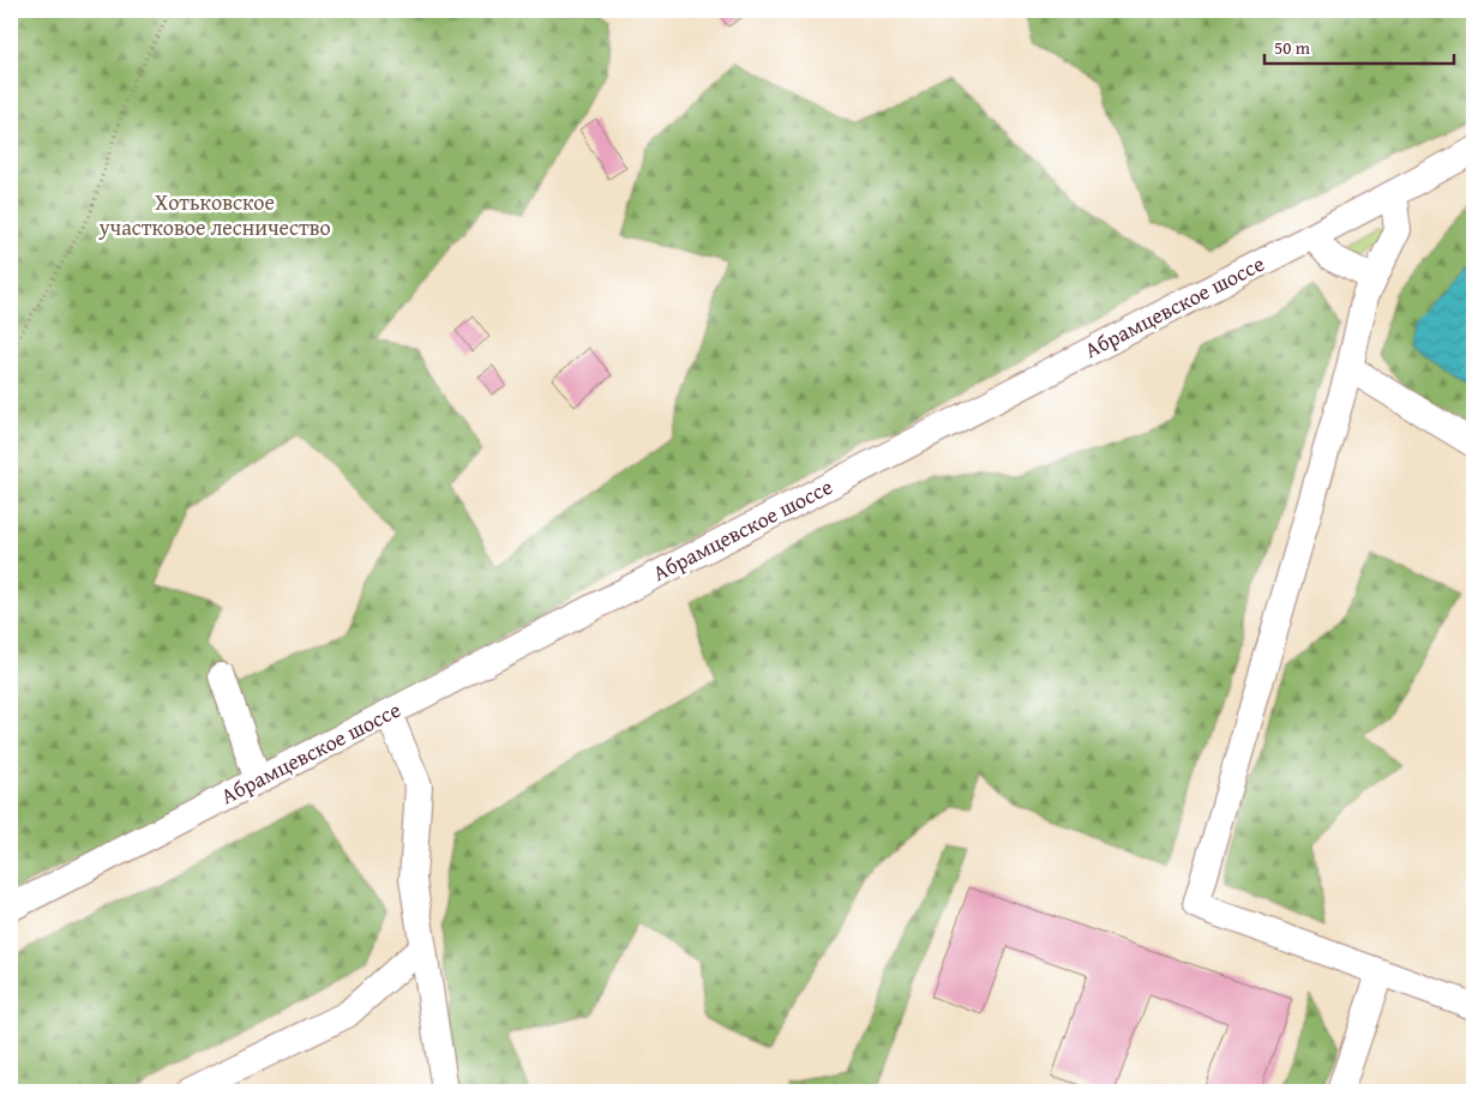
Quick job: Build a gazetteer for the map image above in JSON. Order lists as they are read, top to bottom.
{
  "streets": {
    "street": ["Абрамцевское шоссе"]
  },
  "parks": ["Хотьковское участковое лесничество"],
  "scale_bar": "50 m"
}
